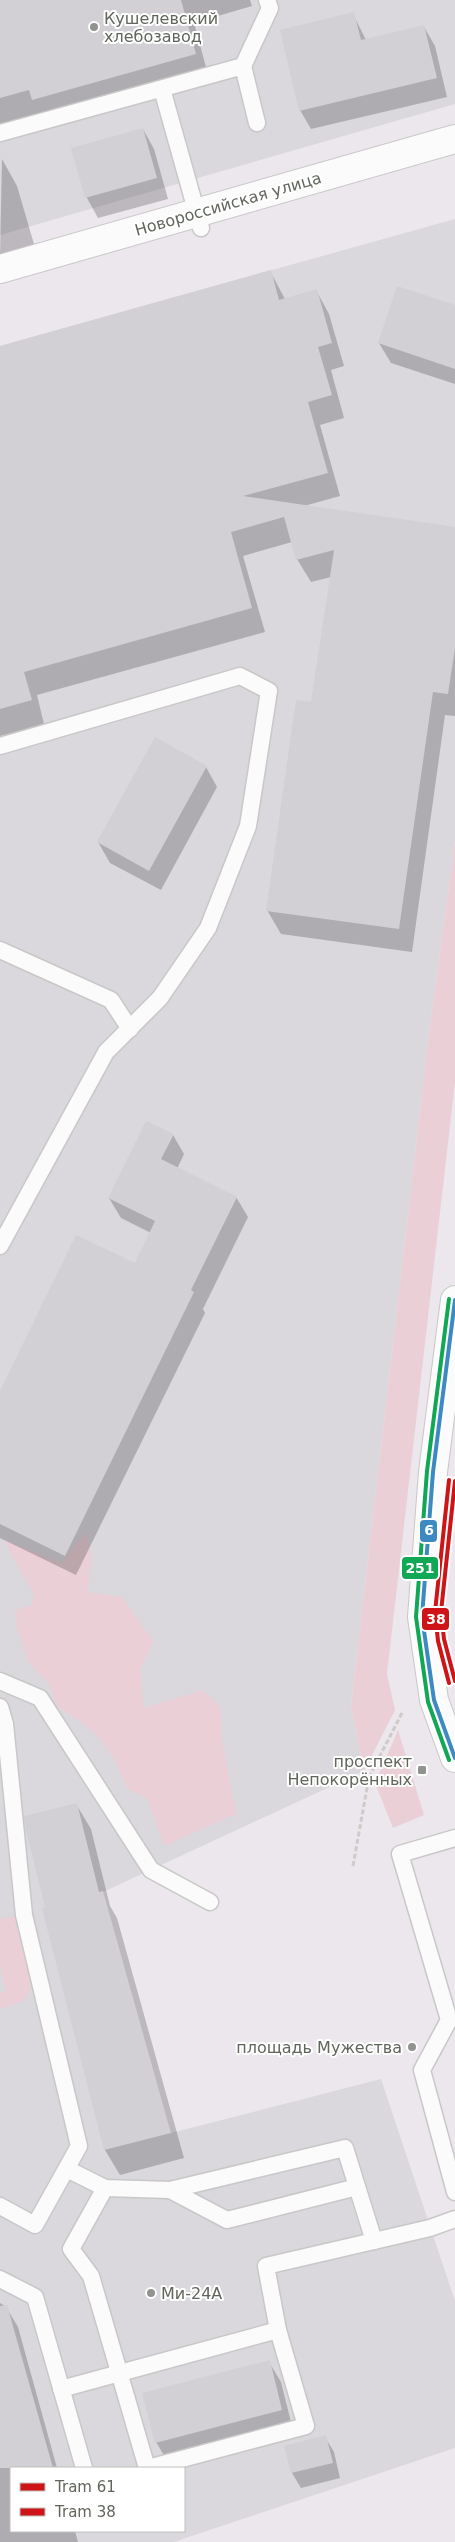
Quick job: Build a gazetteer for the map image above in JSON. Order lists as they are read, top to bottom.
{
  "streets": {
    "main road": ["Новороссийская улица"]
  },
  "places": {
    "other": ["Кушелевский хлебозавод", "площадь Мужества", "Ми-24А"],
    "transit": ["проспект Непокорённых"]
  },
  "lines": [
    "transit line 251",
    "transit line 6",
    "tram line 38",
    "tram line 61"
  ],
  "legend": ["Tram 61", "Tram 38"]
}
